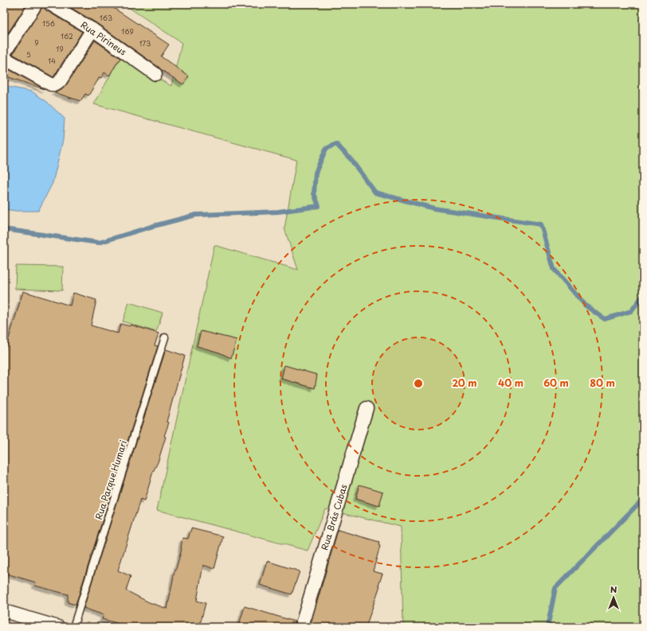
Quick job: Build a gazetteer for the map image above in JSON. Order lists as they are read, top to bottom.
{
  "streets": {
    "street": ["Rua Pirineus", "Rua Brás Cubas"],
    "lane": ["Rua Parque Humari"]
  },
  "house_numbers": [
    "163",
    "156",
    "169",
    "162",
    "9",
    "173",
    "19",
    "5",
    "14"
  ],
  "north": "top",
  "rings": [
    "20 m",
    "40 m",
    "60 m",
    "80 m"
  ]
}
